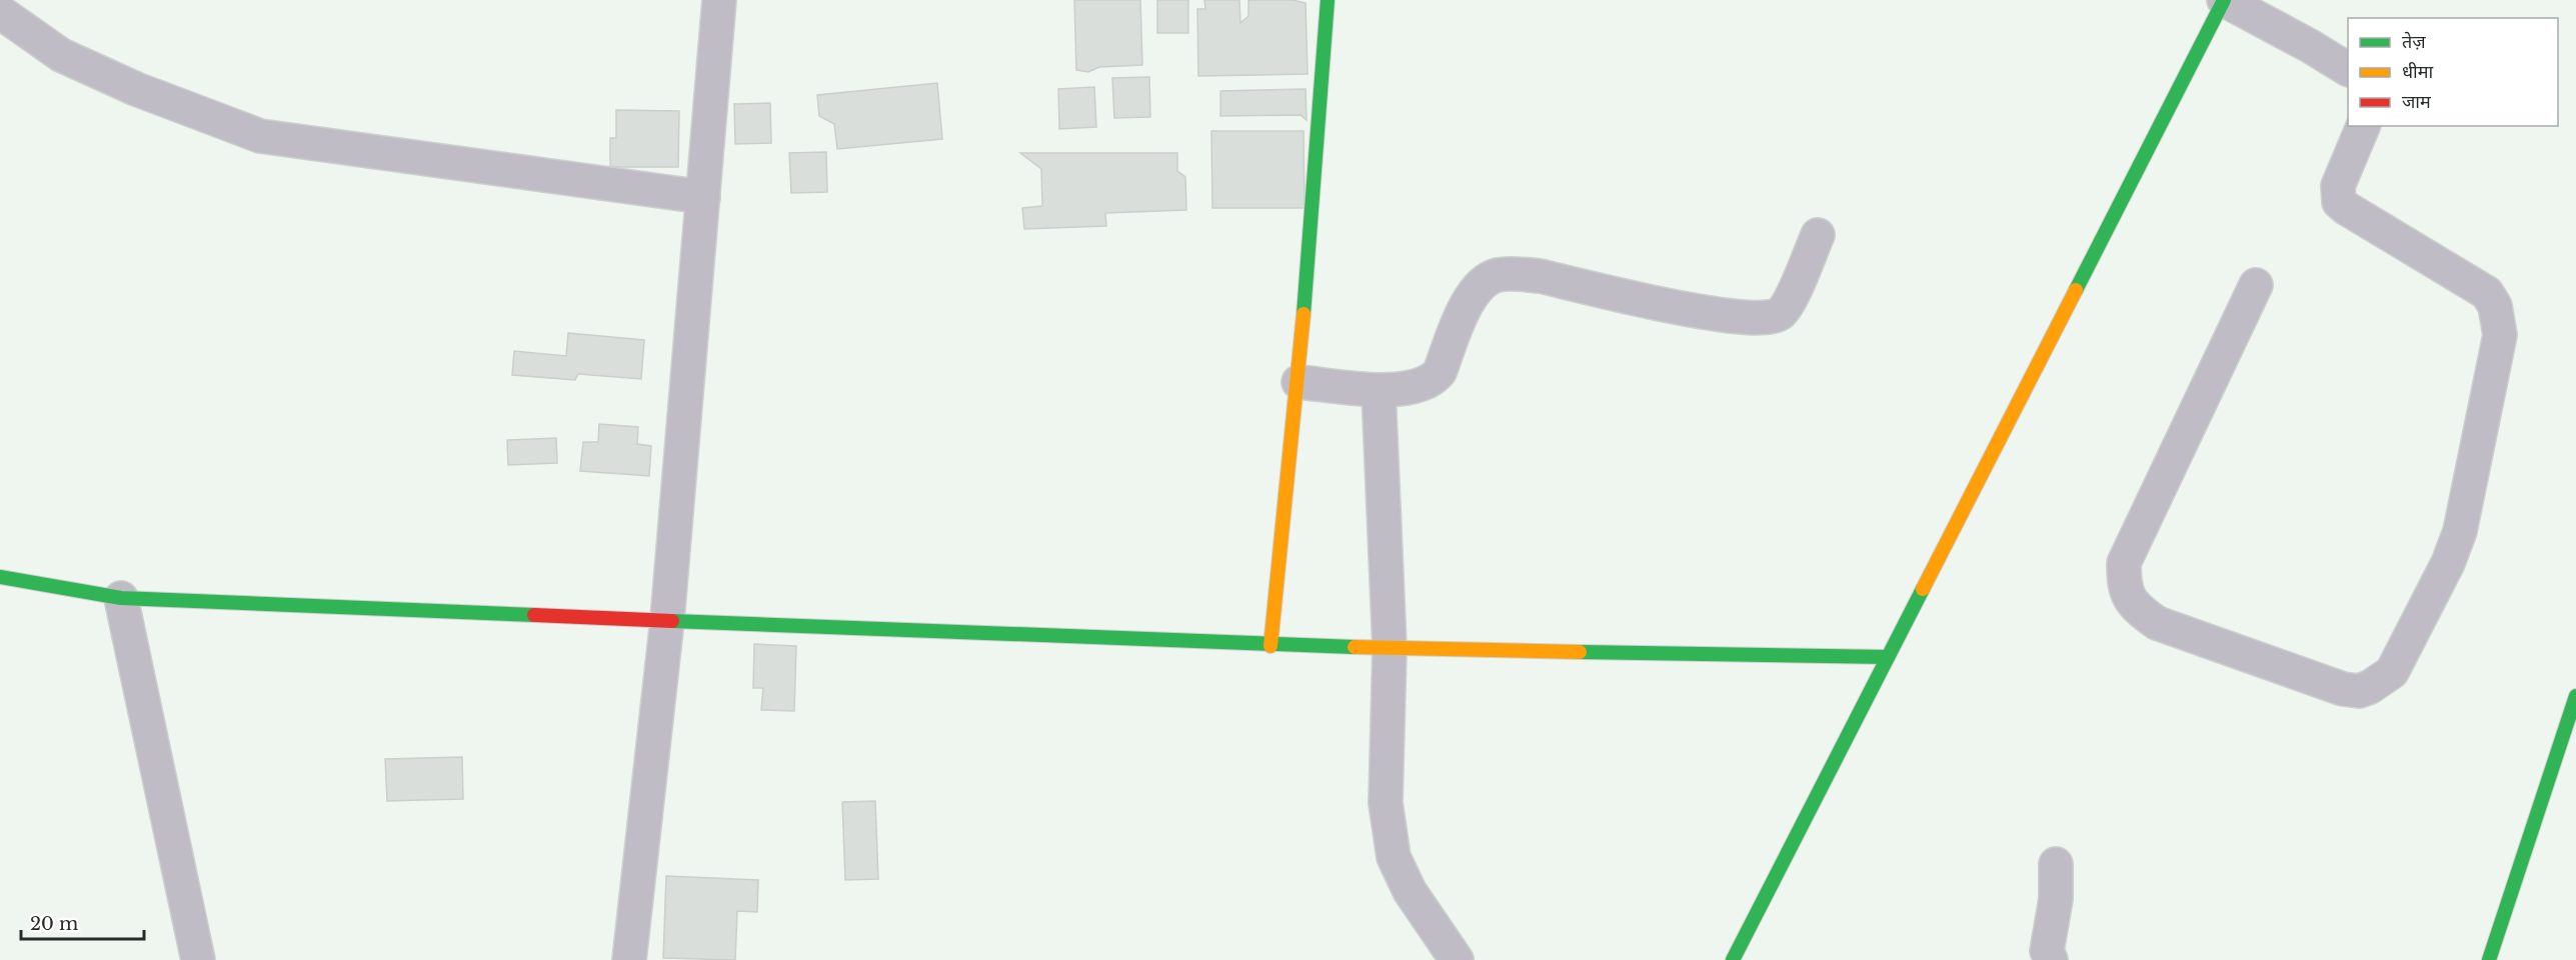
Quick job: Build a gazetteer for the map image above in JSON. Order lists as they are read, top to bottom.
{
  "legend": ["तेज़", "धीमा", "जाम"],
  "scale_bar": "20 m"
}
